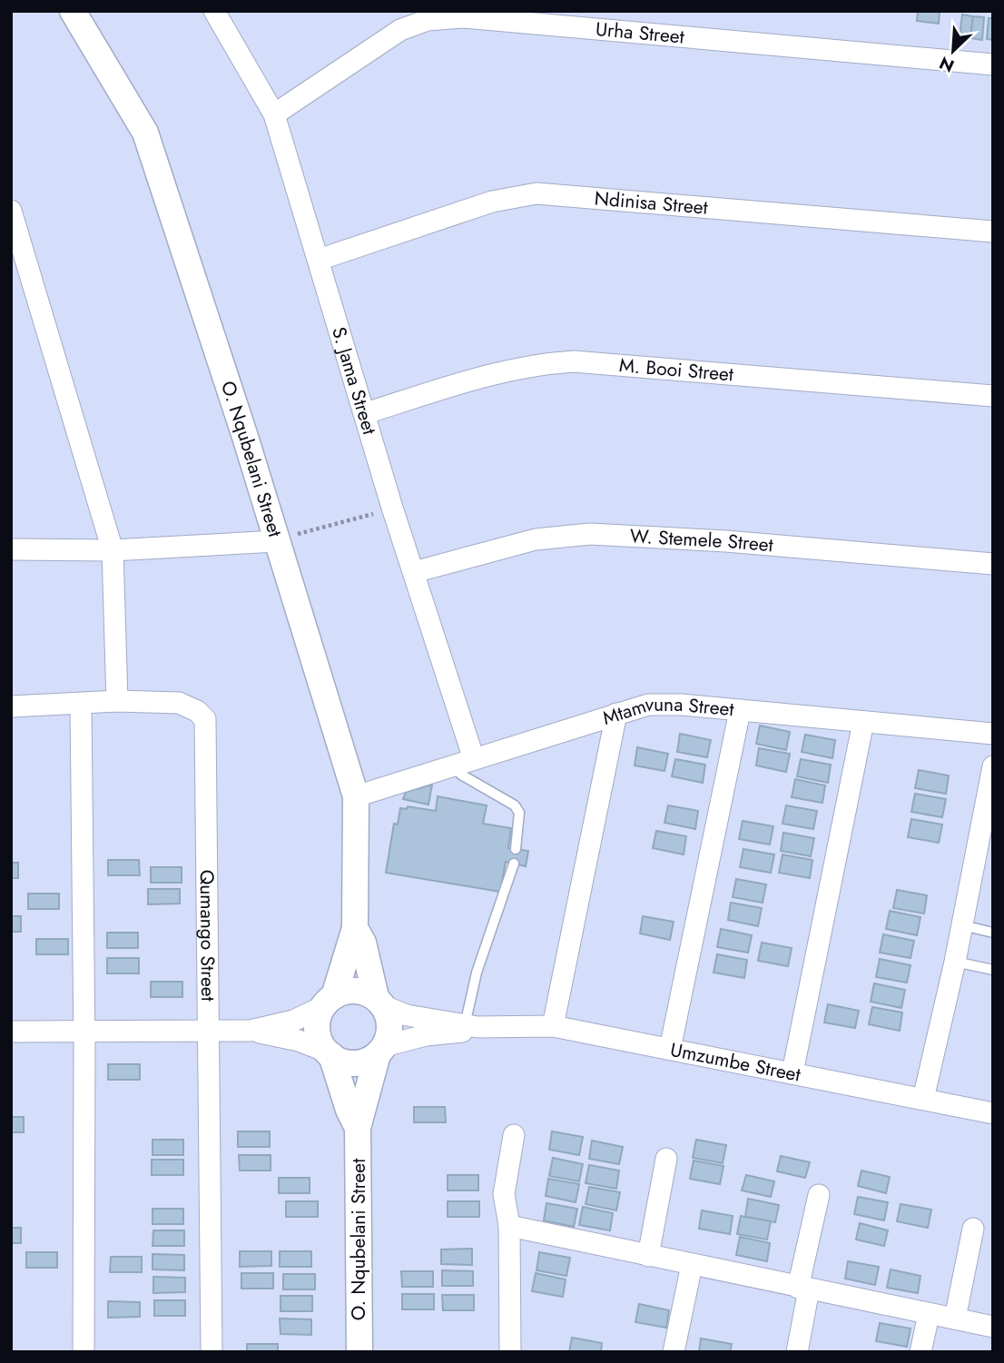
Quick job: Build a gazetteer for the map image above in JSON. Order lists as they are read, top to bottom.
{
  "streets": {
    "street": [
      "Urha Street",
      "Ndinisa Street",
      "M. Booi Street",
      "S. Jama Street",
      "O. Nqubelani Street",
      "W. Stemele Street",
      "Mtamvuna Street",
      "Qumango Street",
      "Umzumbe Street"
    ]
  },
  "crossings": [
    ["Urha Street", "S. Jama Street"],
    ["Ndinisa Street", "S. Jama Street"],
    ["M. Booi Street", "S. Jama Street"],
    ["S. Jama Street", "W. Stemele Street"],
    ["S. Jama Street", "Mtamvuna Street"],
    ["O. Nqubelani Street", "Mtamvuna Street"],
    ["O. Nqubelani Street", "Umzumbe Street"]
  ],
  "north": "bottom left"
}
